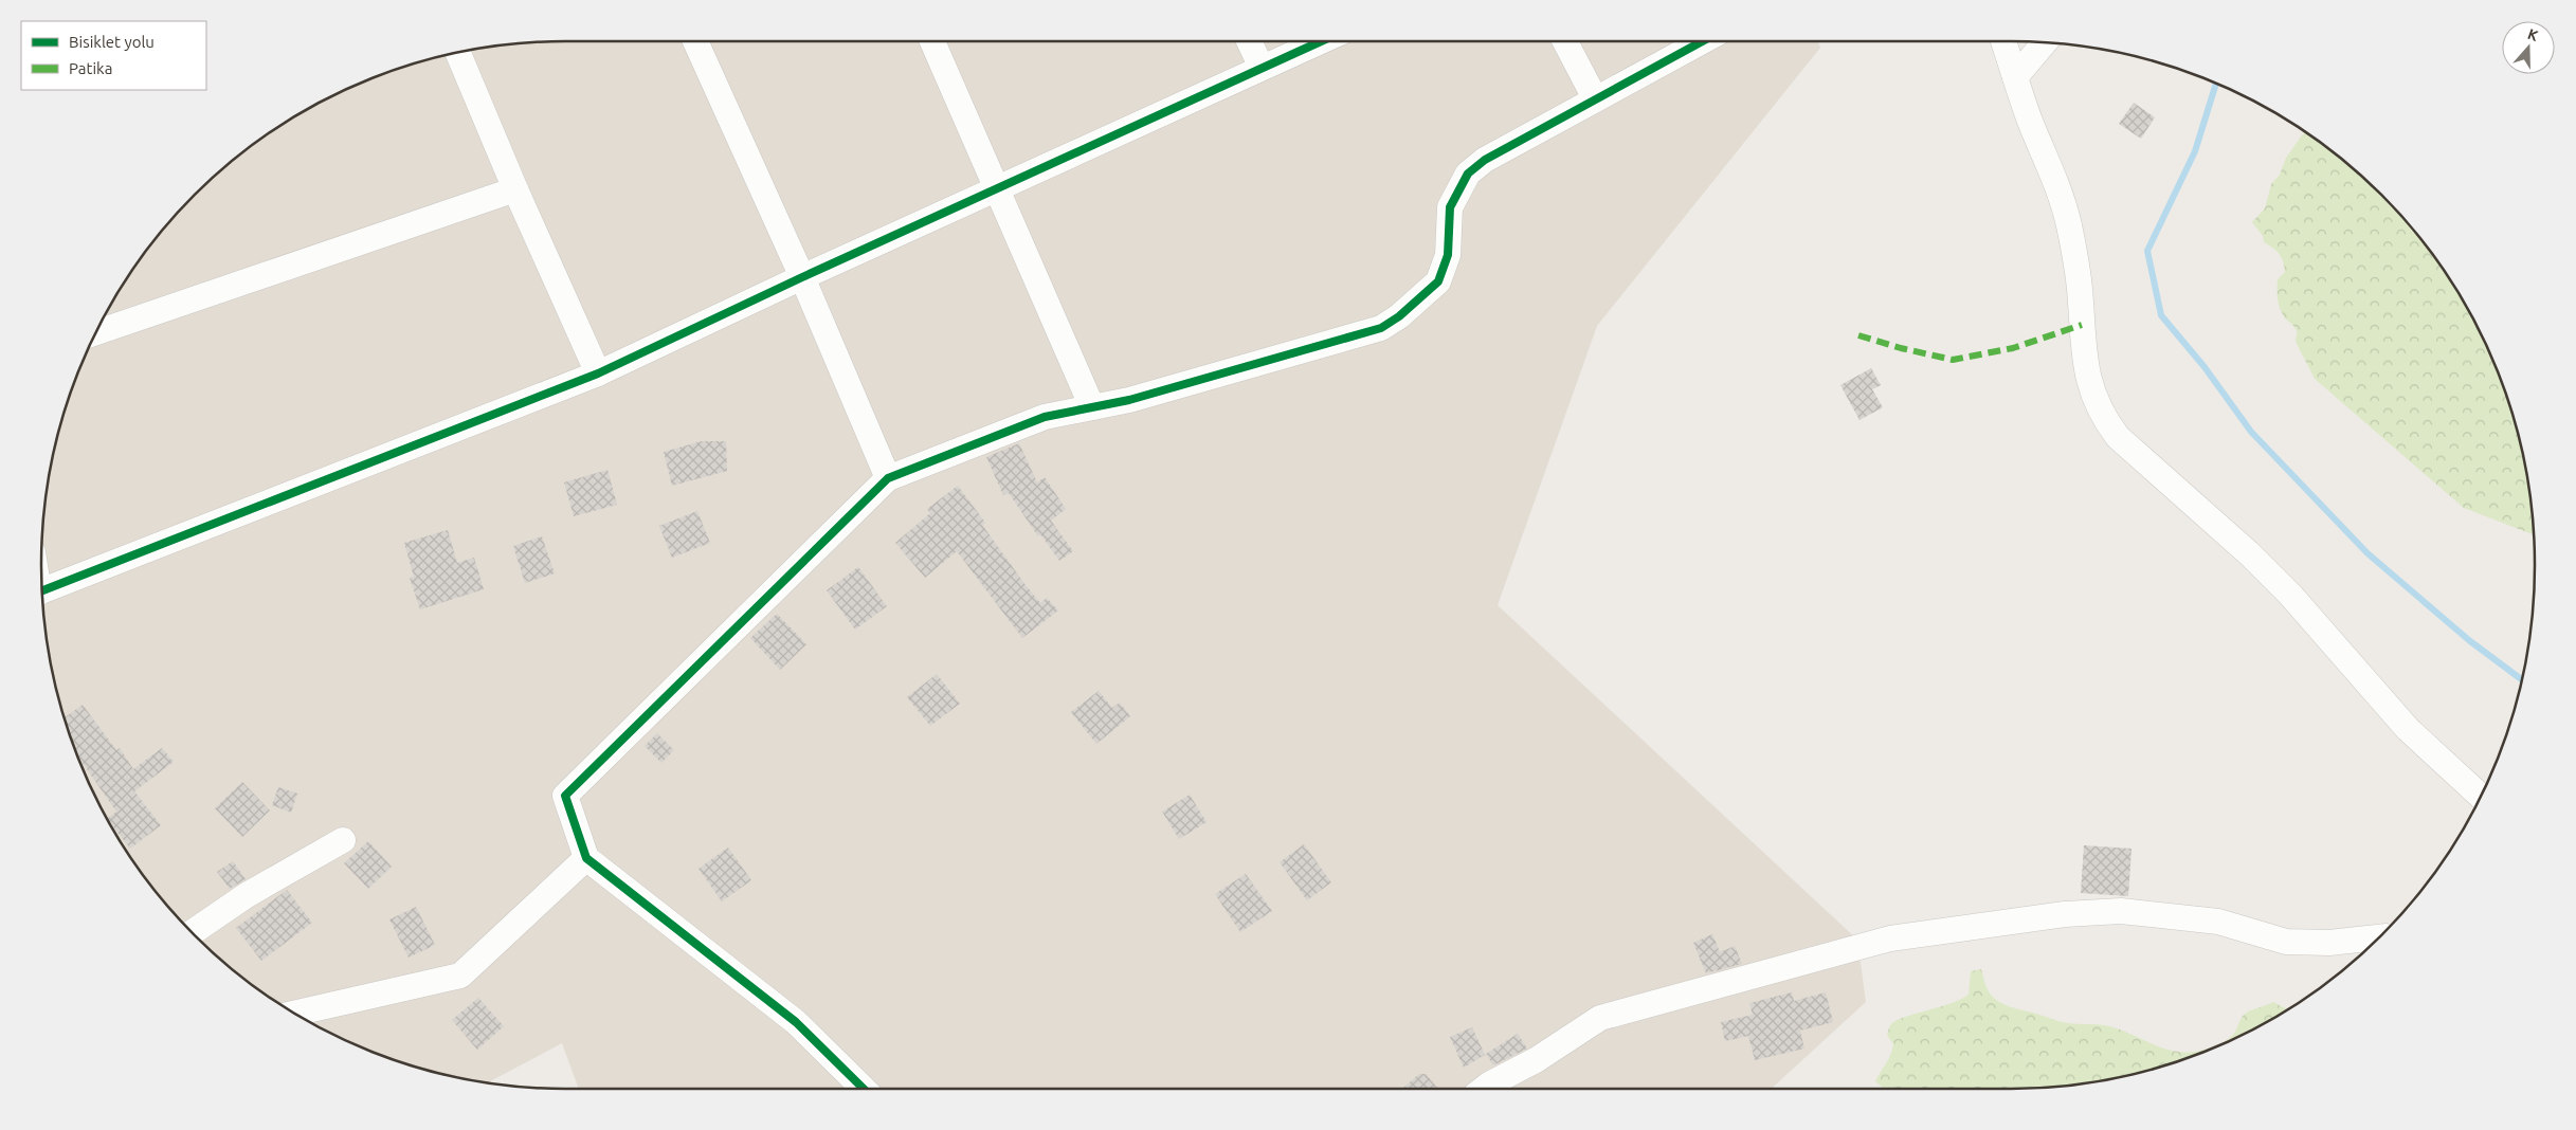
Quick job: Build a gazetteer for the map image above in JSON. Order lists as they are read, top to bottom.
{
  "legend": ["Bisiklet yolu", "Patika"],
  "north": "top"
}
